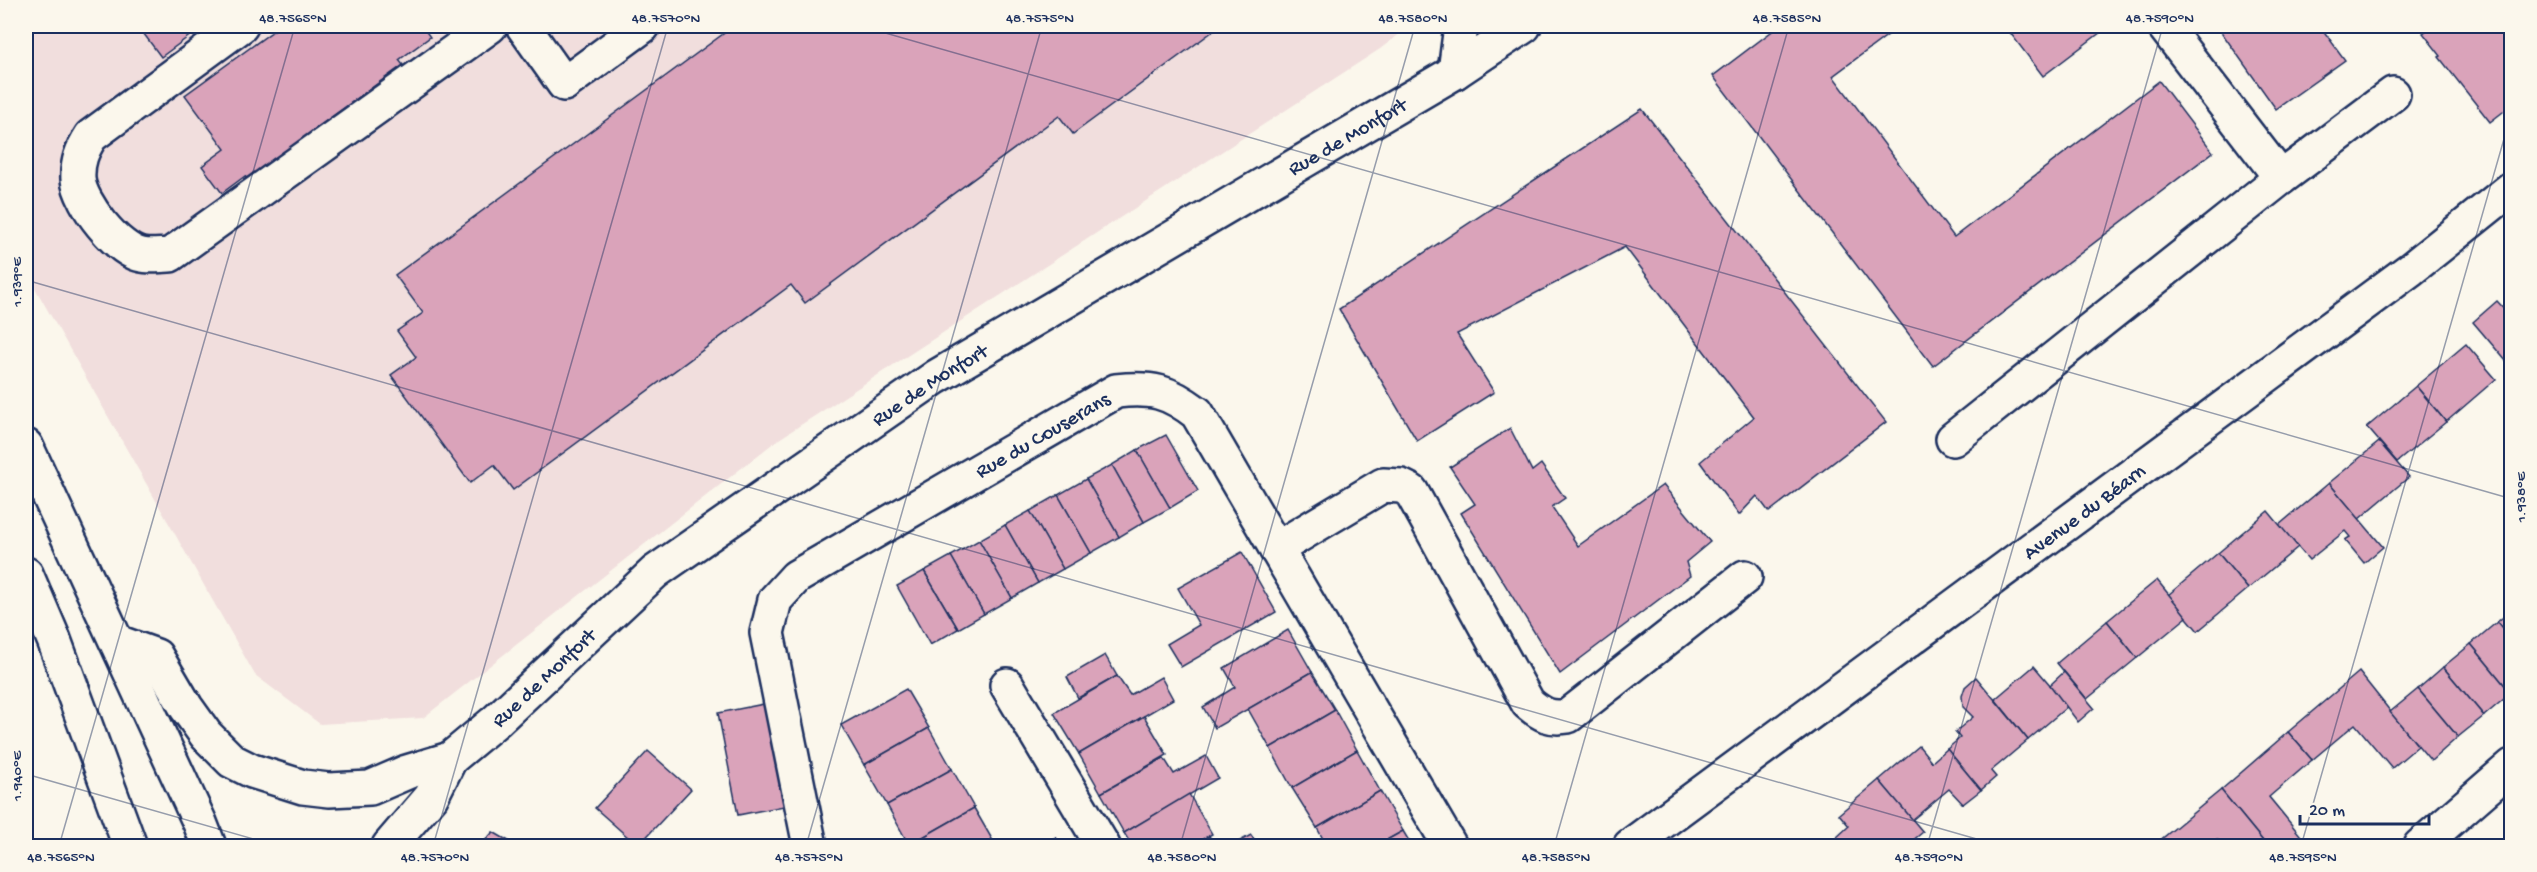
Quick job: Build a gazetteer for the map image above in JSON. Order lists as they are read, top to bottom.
{
  "streets": {
    "street": ["Rue de Monfort", "Rue du Couserans", "Avenue du Béarn"]
  },
  "scale_bar": "20 m",
  "coordinates": [
    "48.7565°N",
    "48.7570°N",
    "48.7575°N",
    "48.7580°N",
    "48.7585°N",
    "48.7590°N",
    "1.939°E",
    "1.938°E",
    "1.940°E",
    "48.7595°N"
  ]
}
